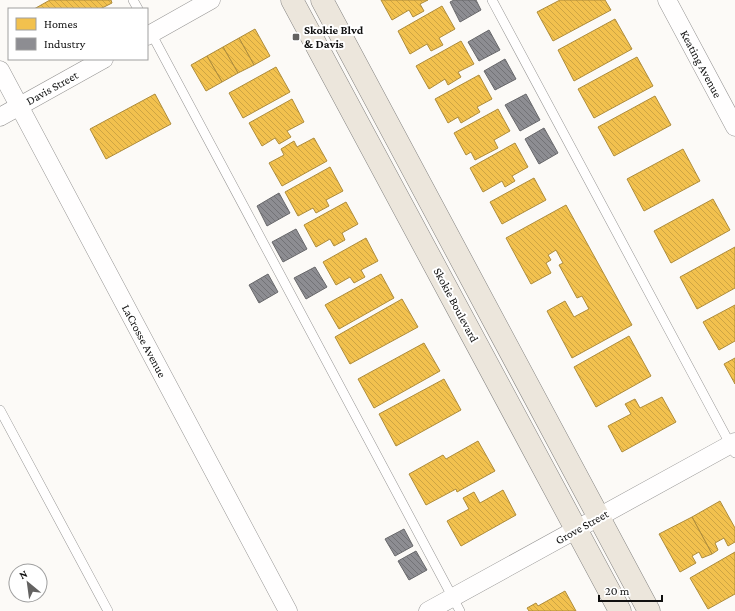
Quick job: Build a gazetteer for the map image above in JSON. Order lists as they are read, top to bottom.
{
  "streets": {
    "main road": ["Skokie Boulevard"],
    "street": [
      "Keating Avenue",
      "Davis Street",
      "LaCrosse Avenue",
      "Grove Street"
    ]
  },
  "crossings": [
    ["Davis Street", "LaCrosse Avenue"],
    ["Skokie Boulevard", "Grove Street"]
  ],
  "places": {
    "transit": ["Skokie Blvd & Davis"]
  },
  "legend": ["Homes", "Industry"],
  "scale_bar": "20 m",
  "north": "top left"
}
